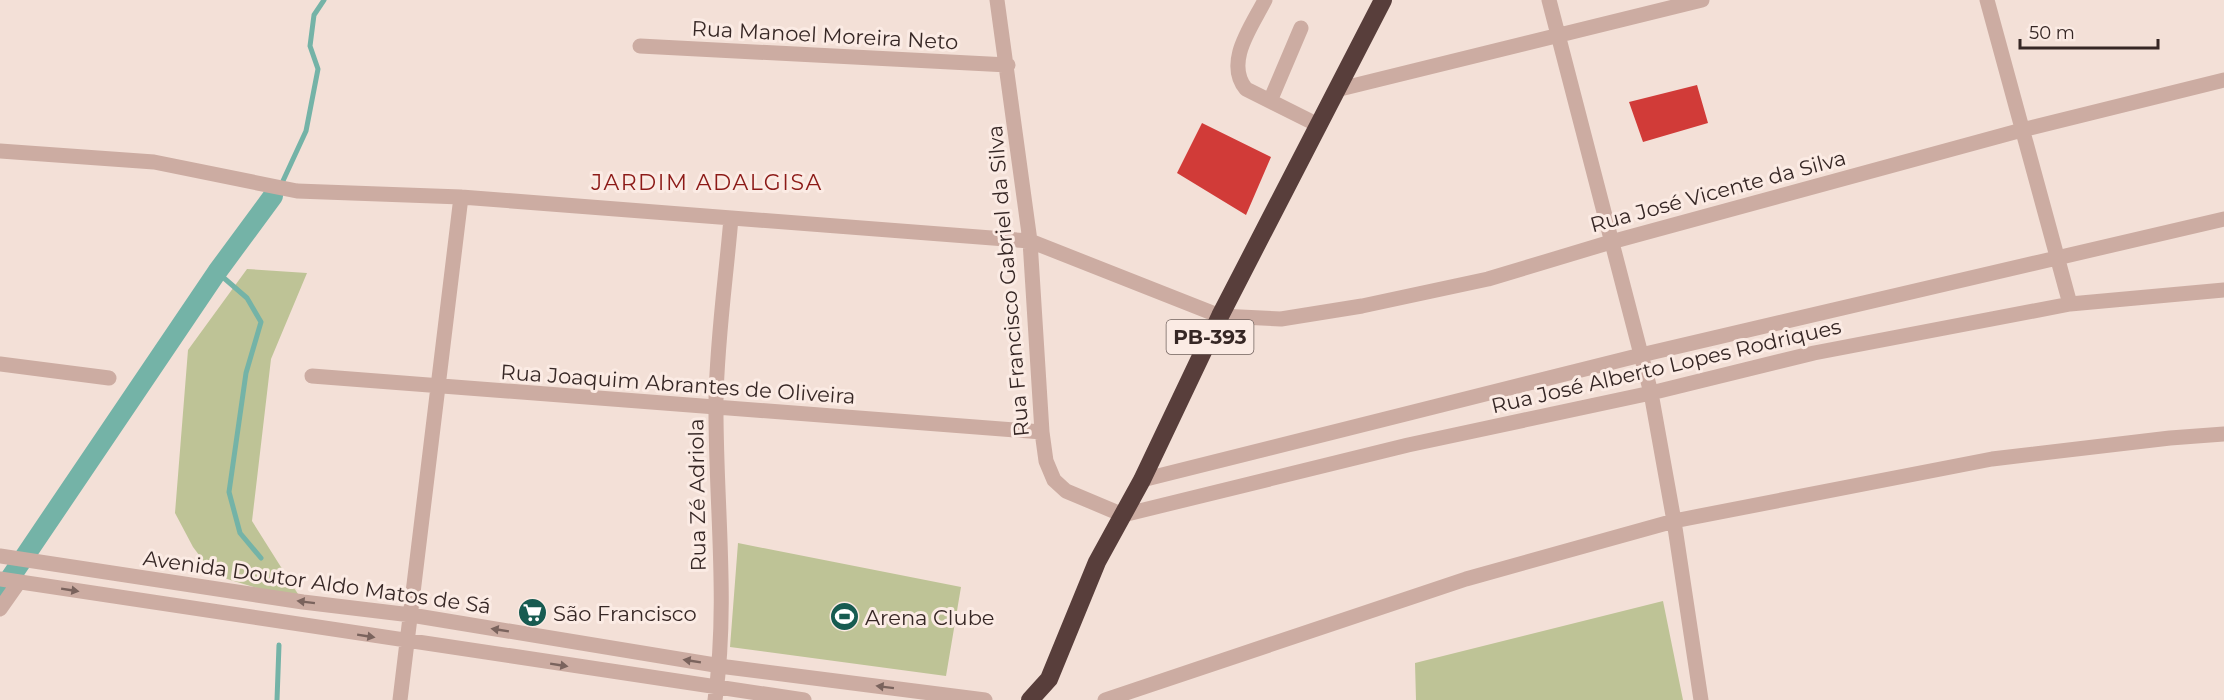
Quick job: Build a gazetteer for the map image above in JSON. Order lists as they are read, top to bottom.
{
  "streets": {
    "highway": ["PB-393"],
    "street": [
      "Rua Manoel Moreira Neto",
      "Rua José Vicente da Silva",
      "Rua Francisco Gabriel da Silva",
      "Rua José Alberto Lopes Rodriques",
      "Rua Joaquim Abrantes de Oliveira",
      "Rua Zé Adriola",
      "Avenida Doutor Aldo Matos de Sá"
    ]
  },
  "crossings": [
    ["Rua Manoel Moreira Neto", "Rua Francisco Gabriel da Silva"],
    ["Rua José Vicente da Silva", "Rua Francisco Gabriel da Silva"],
    ["Rua José Vicente da Silva", "PB-393"],
    ["Rua José Vicente da Silva", "Rua Zé Adriola"],
    ["Rua Francisco Gabriel da Silva", "PB-393"],
    ["Rua Francisco Gabriel da Silva", "Rua José Alberto Lopes Rodriques"],
    ["Rua Francisco Gabriel da Silva", "Rua Joaquim Abrantes de Oliveira"],
    ["PB-393", "Rua José Alberto Lopes Rodriques"],
    ["Rua Joaquim Abrantes de Oliveira", "Rua Zé Adriola"],
    ["Rua Zé Adriola", "Avenida Doutor Aldo Matos de Sá"]
  ],
  "districts": ["JARDIM ADALGISA"],
  "places": {
    "supermarket": ["São Francisco"],
    "sports": ["Arena Clube"]
  },
  "scale_bar": "50 m"
}
